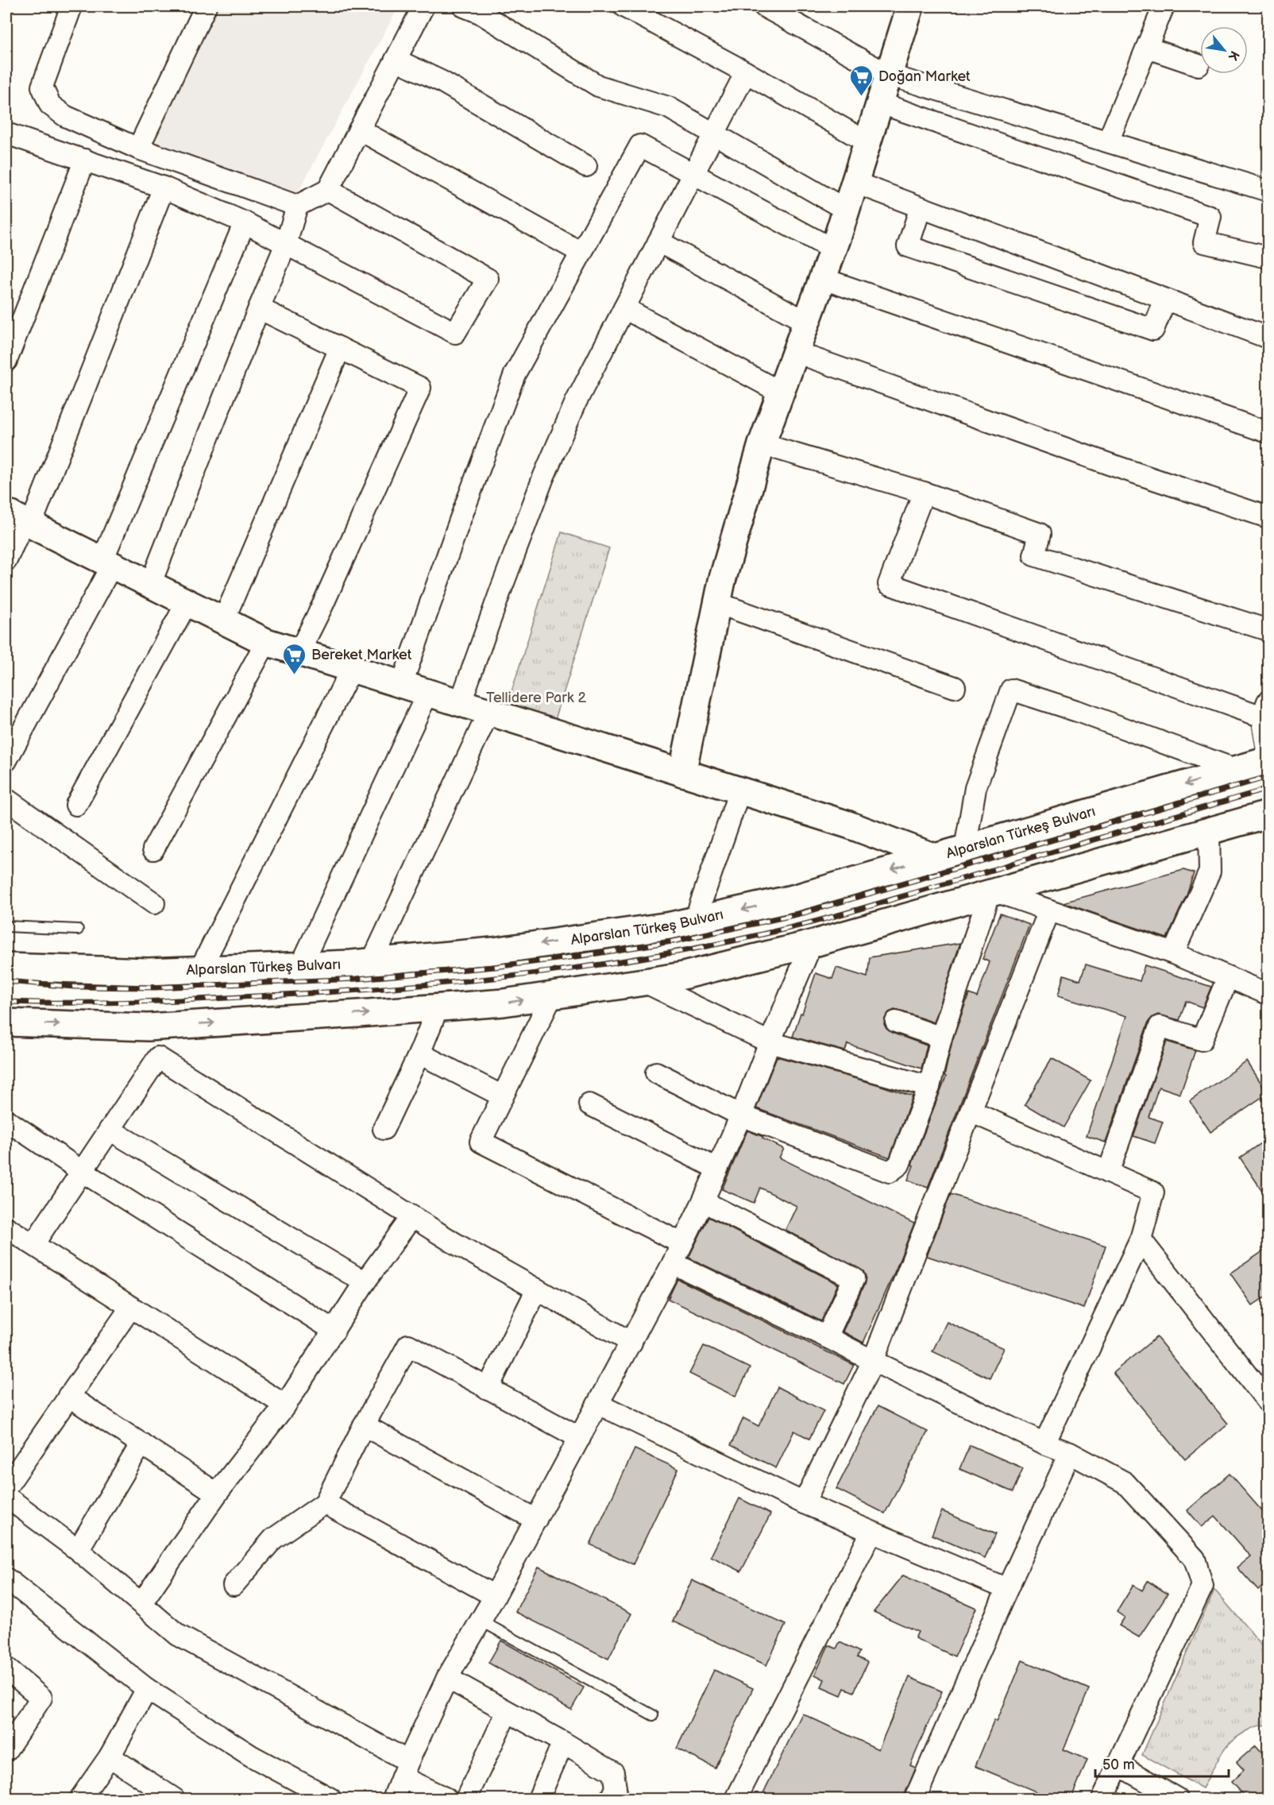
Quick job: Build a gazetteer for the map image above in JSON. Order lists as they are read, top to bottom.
{
  "streets": {
    "main road": ["Alparslan Türkeş Bulvarı"]
  },
  "parks": ["Tellidere Park 2"],
  "places": {
    "supermarket": ["Doğan Market", "Bereket Market"]
  },
  "scale_bar": "50 m",
  "north": "bottom right"
}
